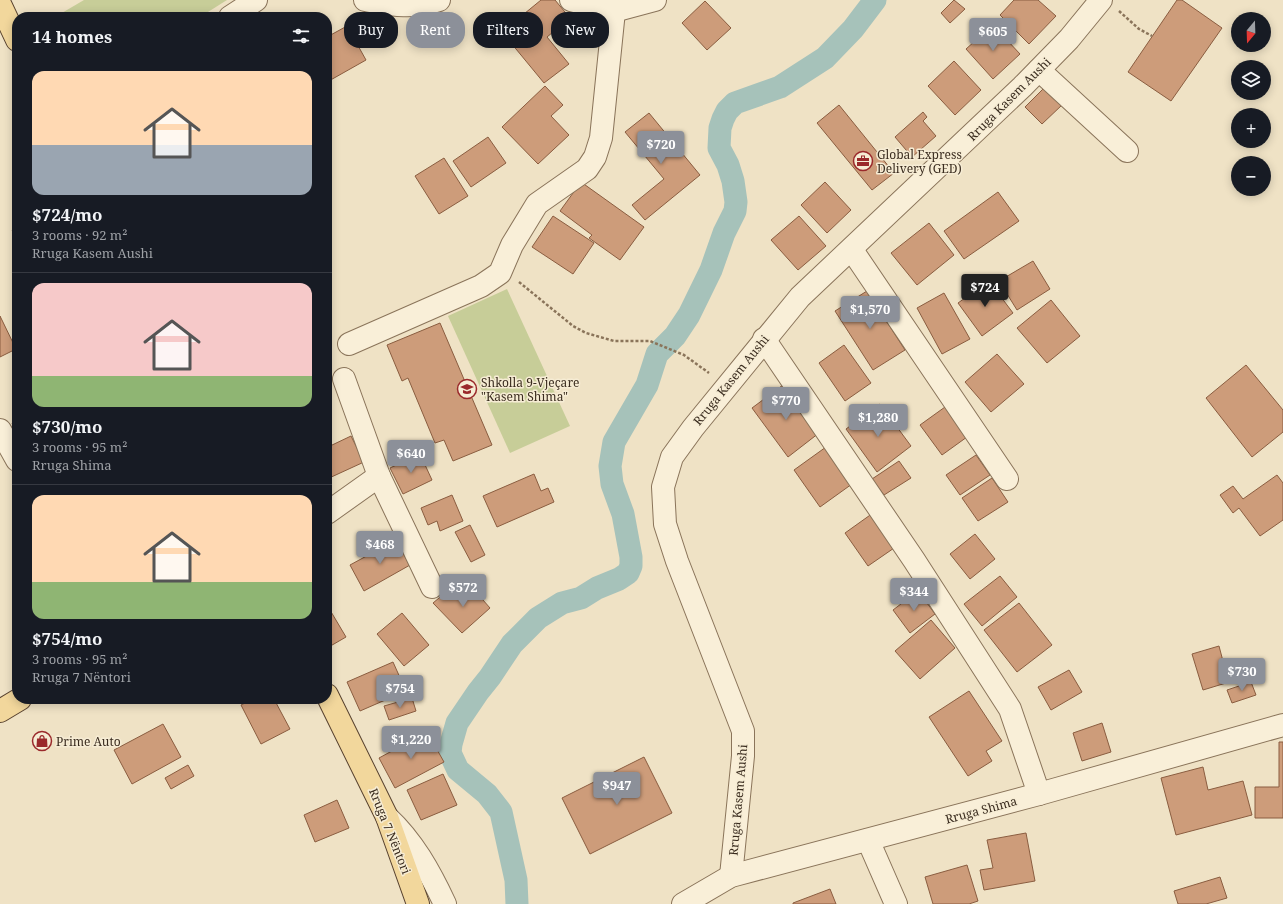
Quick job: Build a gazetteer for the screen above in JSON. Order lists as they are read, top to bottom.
{
  "streets": {
    "main road": ["Rruga 7 Nëntori"],
    "street": ["Rruga Kasem Aushi", "Rruga Shima"]
  },
  "crossings": [
    ["Rruga Kasem Aushi", "Rruga Shima"]
  ],
  "places": {
    "office": ["Global Express Delivery (GED)"],
    "school or university": ["Shkolla 9-Vjeçare \"Kasem Shima\""],
    "shop": ["Prime Auto"]
  },
  "north": "bottom",
  "page": {
    "map_buttons": ["+", "−"],
    "chip": [
      "Buy",
      "Rent",
      "Filters",
      "New"
    ],
    "heading": "14 homes",
    "price": [
      "$605",
      "$720",
      "$724",
      "$1,570",
      "$770",
      "$1,280",
      "$640",
      "$468",
      "$572",
      "$344",
      "$730",
      "$754",
      "$1,220",
      "$947"
    ],
    "list": [
      {
        "name": "$724/mo",
        "note": "3 rooms · 92 m² · Rruga Kasem Aushi"
      },
      {
        "name": "$730/mo",
        "note": "3 rooms · 95 m² · Rruga Shima"
      },
      {
        "name": "$754/mo",
        "note": "3 rooms · 95 m² · Rruga 7 Nëntori"
      }
    ]
  }
}
